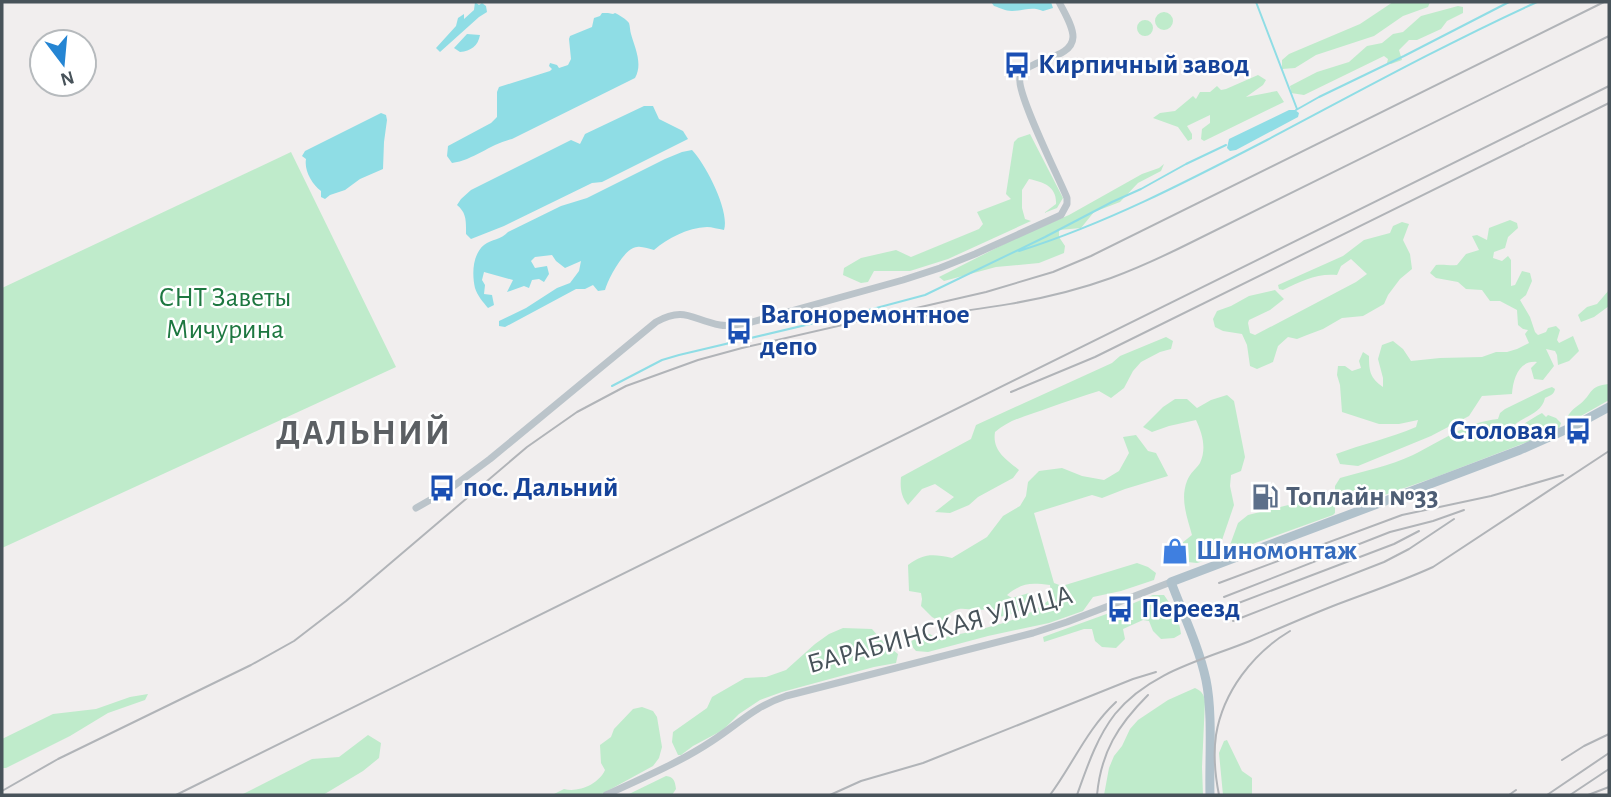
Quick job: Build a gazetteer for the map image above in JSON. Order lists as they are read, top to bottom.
{
  "streets": {
    "main road": ["БАРАБИНСКАЯ УЛИЦА"]
  },
  "districts": ["ДАЛЬНИЙ"],
  "parks": ["СНТ Заветы Мичурина"],
  "places": {
    "bus stop": [
      "Кирпичный завод",
      "Вагоноремонтное депо",
      "Столовая",
      "пос. Дальний",
      "Переезд"
    ],
    "fuel station": ["Топлайн №33"],
    "shop": ["Шиномонтаж"]
  },
  "north": "bottom"
}
